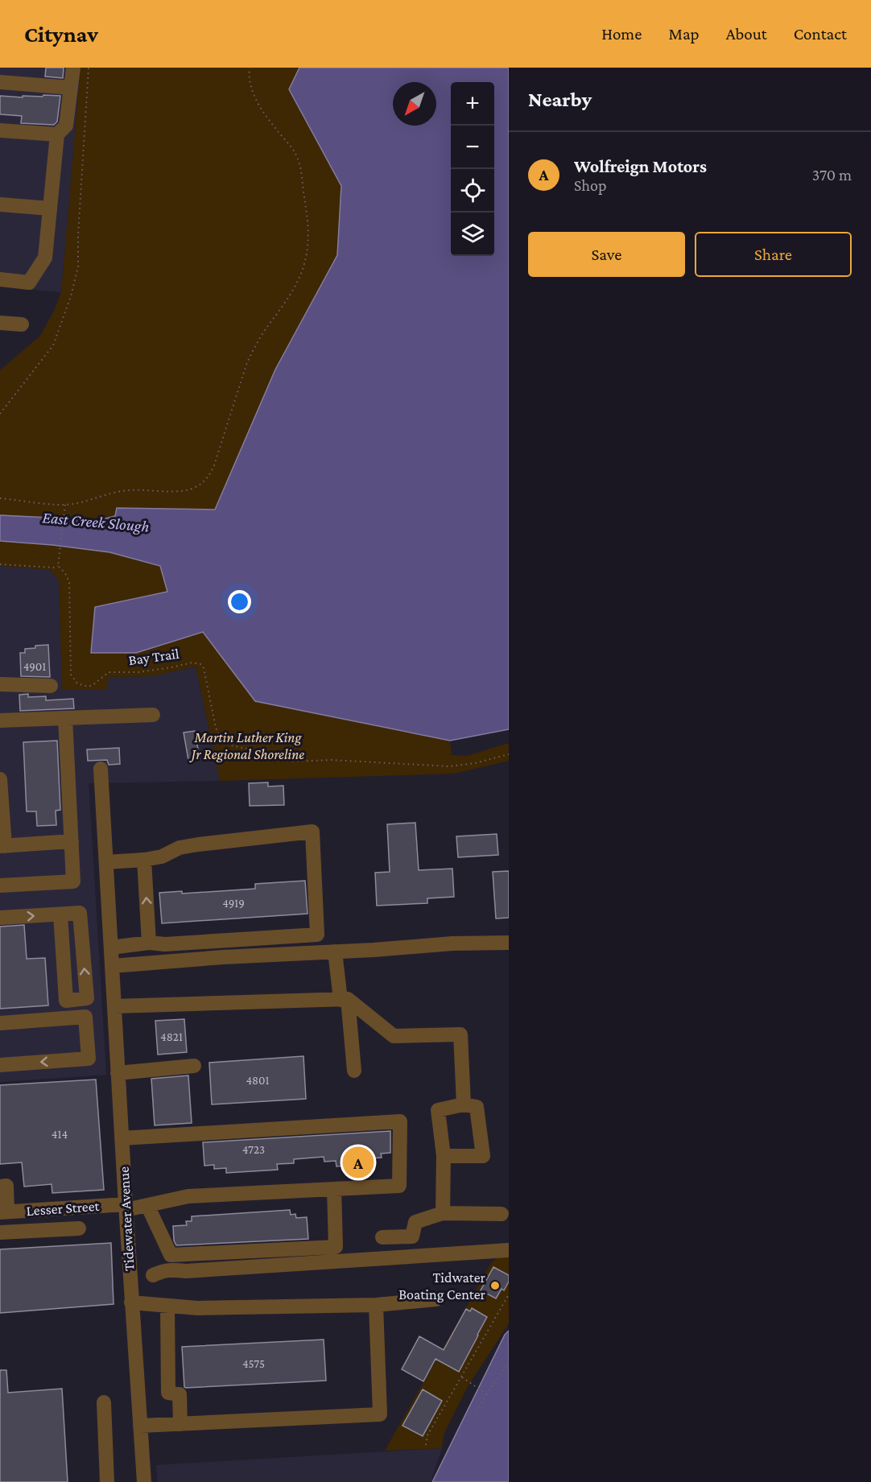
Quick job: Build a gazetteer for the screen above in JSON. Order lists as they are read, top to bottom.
{
  "streets": {
    "street": ["Lesser Street", "Tidewater Avenue"],
    "path": ["Bay Trail"]
  },
  "crossings": [
    ["Lesser Street", "Tidewater Avenue"]
  ],
  "water": ["East Creek Slough"],
  "parks": ["Martin Luther King Jr Regional Shoreline"],
  "places": ["Tidwater Boating Center"],
  "house_numbers": [
    "4901",
    "4919",
    "4821",
    "4801",
    "414",
    "4723",
    "4575"
  ],
  "north": "bottom left",
  "page": {
    "header": "Citynav",
    "nav": [
      "Home",
      "Map",
      "About",
      "Contact"
    ],
    "heading": "Nearby",
    "map_buttons": ["+", "−"],
    "list": [
      {
        "mark": "A",
        "name": "Wolfreign Motors",
        "note": "Shop",
        "value": "370 m"
      }
    ],
    "buttons": ["Save", "Share"],
    "pins": "A"
  }
}
